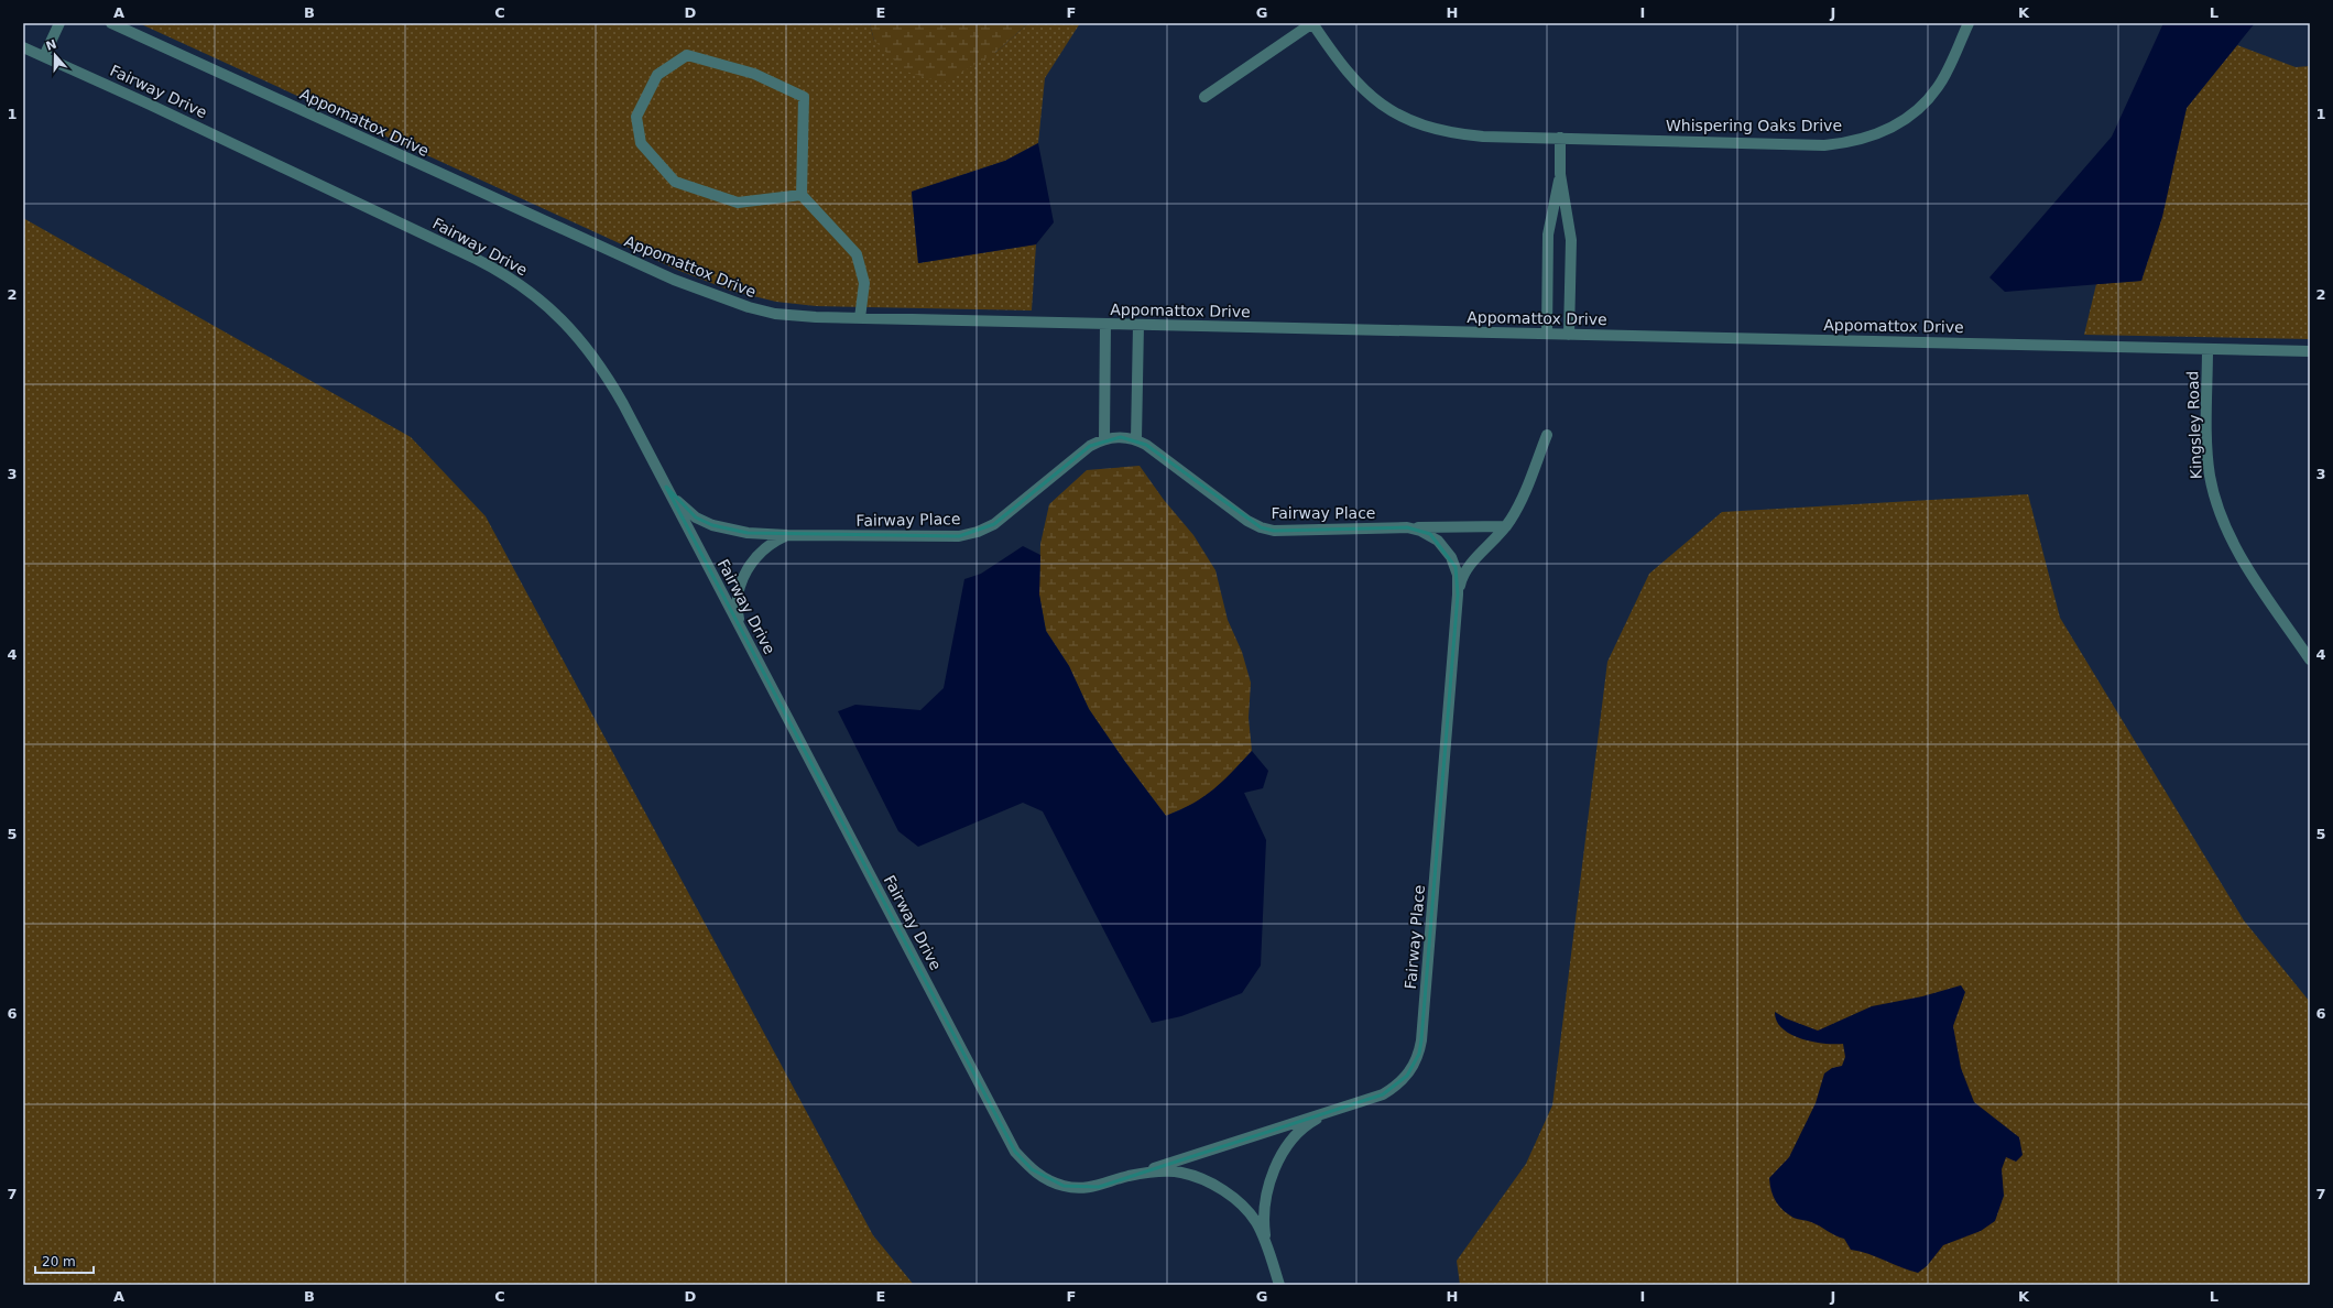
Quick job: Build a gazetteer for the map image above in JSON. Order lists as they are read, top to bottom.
{
  "streets": {
    "street": [
      "Fairway Drive",
      "Appomattox Drive",
      "Whispering Oaks Drive",
      "Kingsley Road",
      "Fairway Place"
    ]
  },
  "crossings": [
    ["Fairway Drive", "Fairway Place"],
    ["Appomattox Drive", "Kingsley Road"]
  ],
  "scale_bar": "20 m",
  "north": "top",
  "grid": {
    "columns": [
      "A",
      "B",
      "C",
      "D",
      "E",
      "F",
      "G",
      "H",
      "I",
      "J",
      "K",
      "L"
    ],
    "rows": [
      "1",
      "2",
      "3",
      "4",
      "5",
      "6",
      "7"
    ]
  }
}
